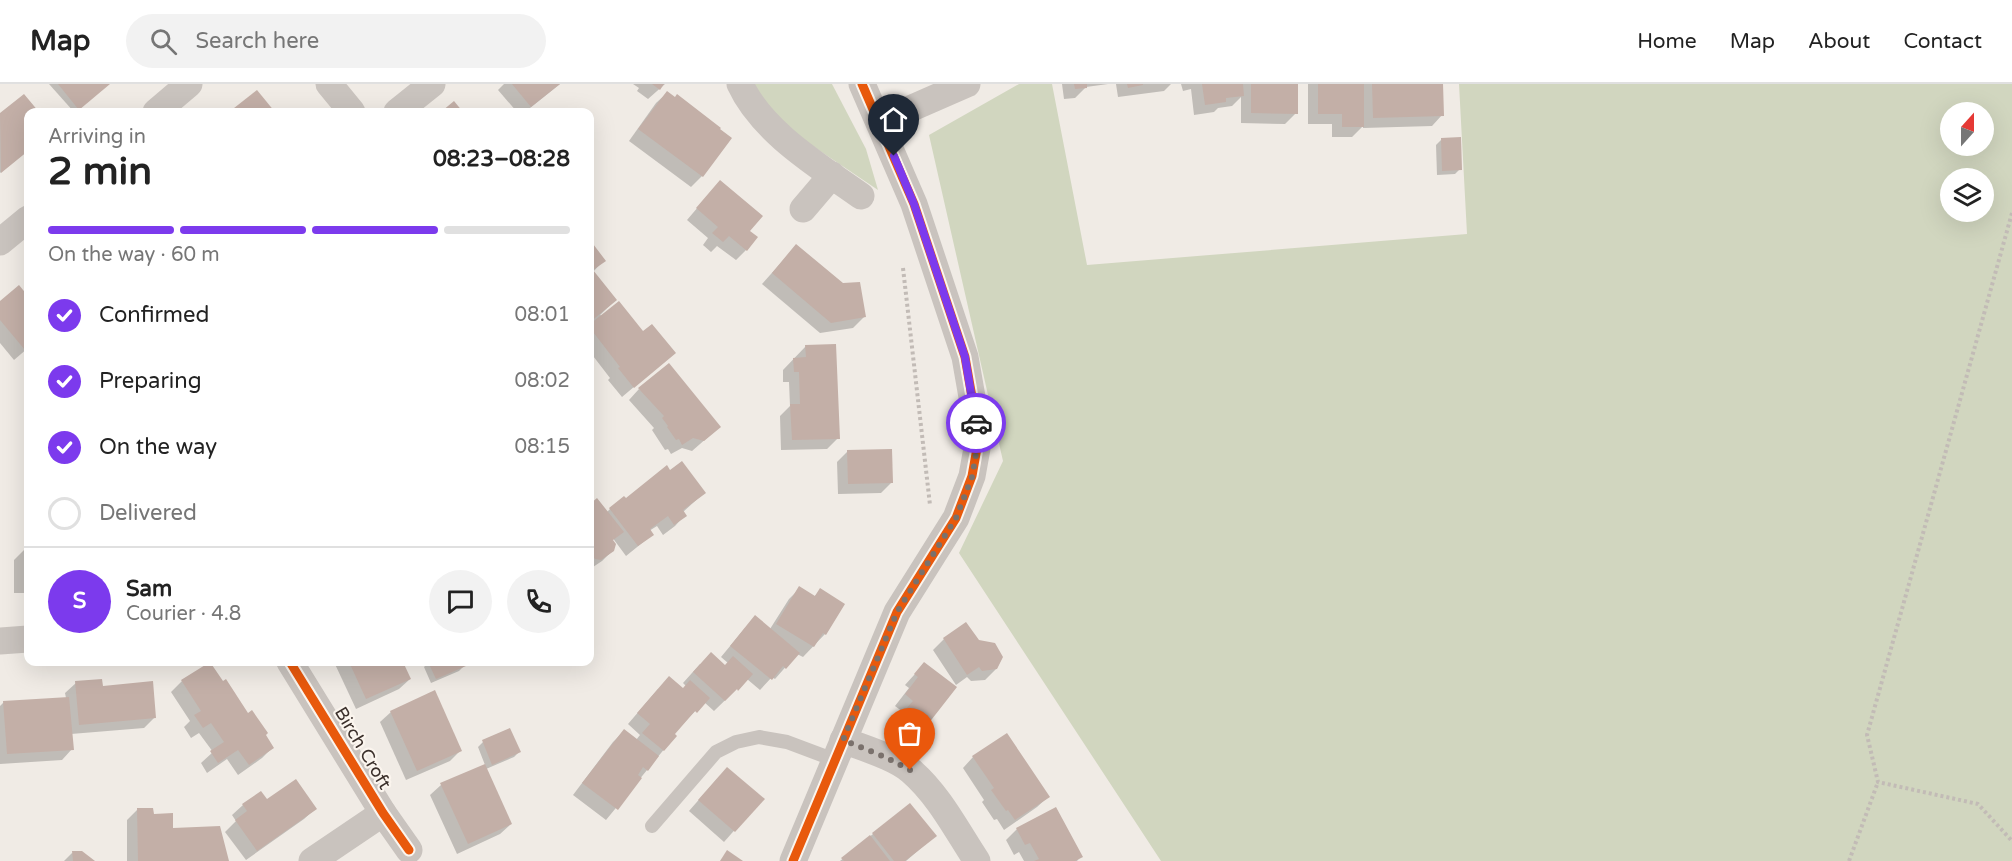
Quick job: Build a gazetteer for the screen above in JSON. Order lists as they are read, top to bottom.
{
  "streets": {
    "street": ["Birch Croft"]
  },
  "north": "top",
  "page": {
    "header": "Map",
    "search": "Search here",
    "nav": [
      "Home",
      "Map",
      "About",
      "Contact"
    ],
    "heading": ["2 min", "Arriving in", "08:23–08:28"],
    "panel": ["Sam", "Courier · 4.8"],
    "bar": "On the way · 60 m",
    "list": [
      ["Confirmed", "08:01"],
      ["Preparing", "08:02"],
      ["On the way", "08:15"],
      "Delivered"
    ],
    "round": "S"
  }
}
